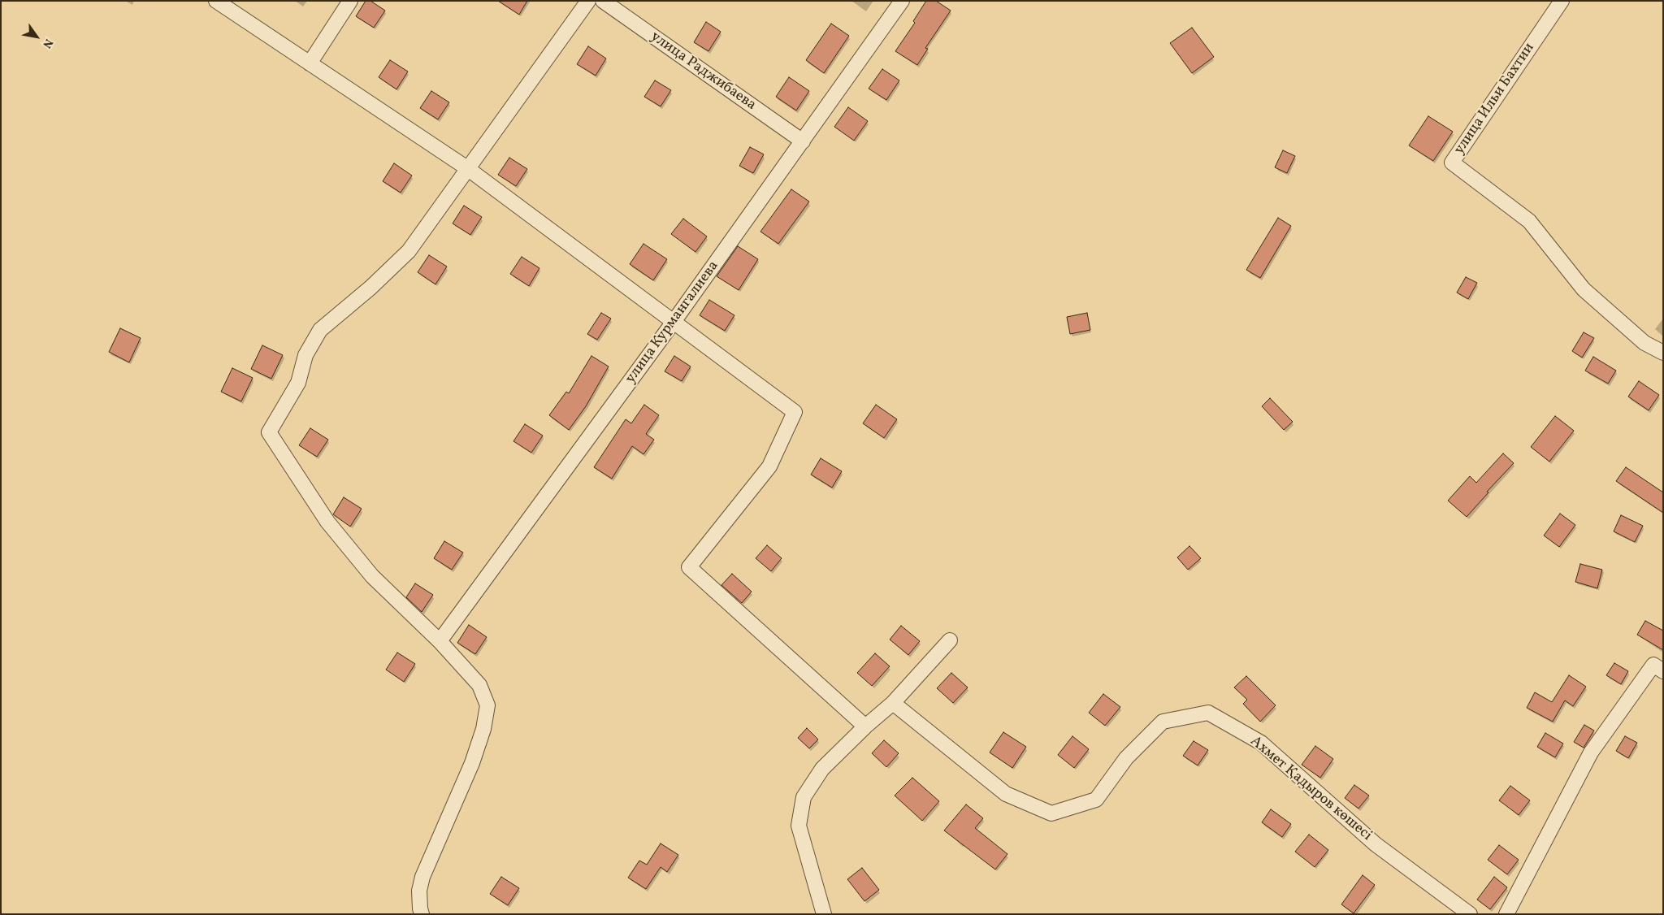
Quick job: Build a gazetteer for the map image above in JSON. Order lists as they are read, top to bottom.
{
  "streets": {
    "street": [
      "улица Раджибаева",
      "улица Ильи Бахтии",
      "улица Курмангалиева",
      "Ахмет Қадыров көшесі"
    ]
  },
  "crossings": [
    ["улица Раджибаева", "улица Курмангалиева"]
  ],
  "north": "bottom right"
}
